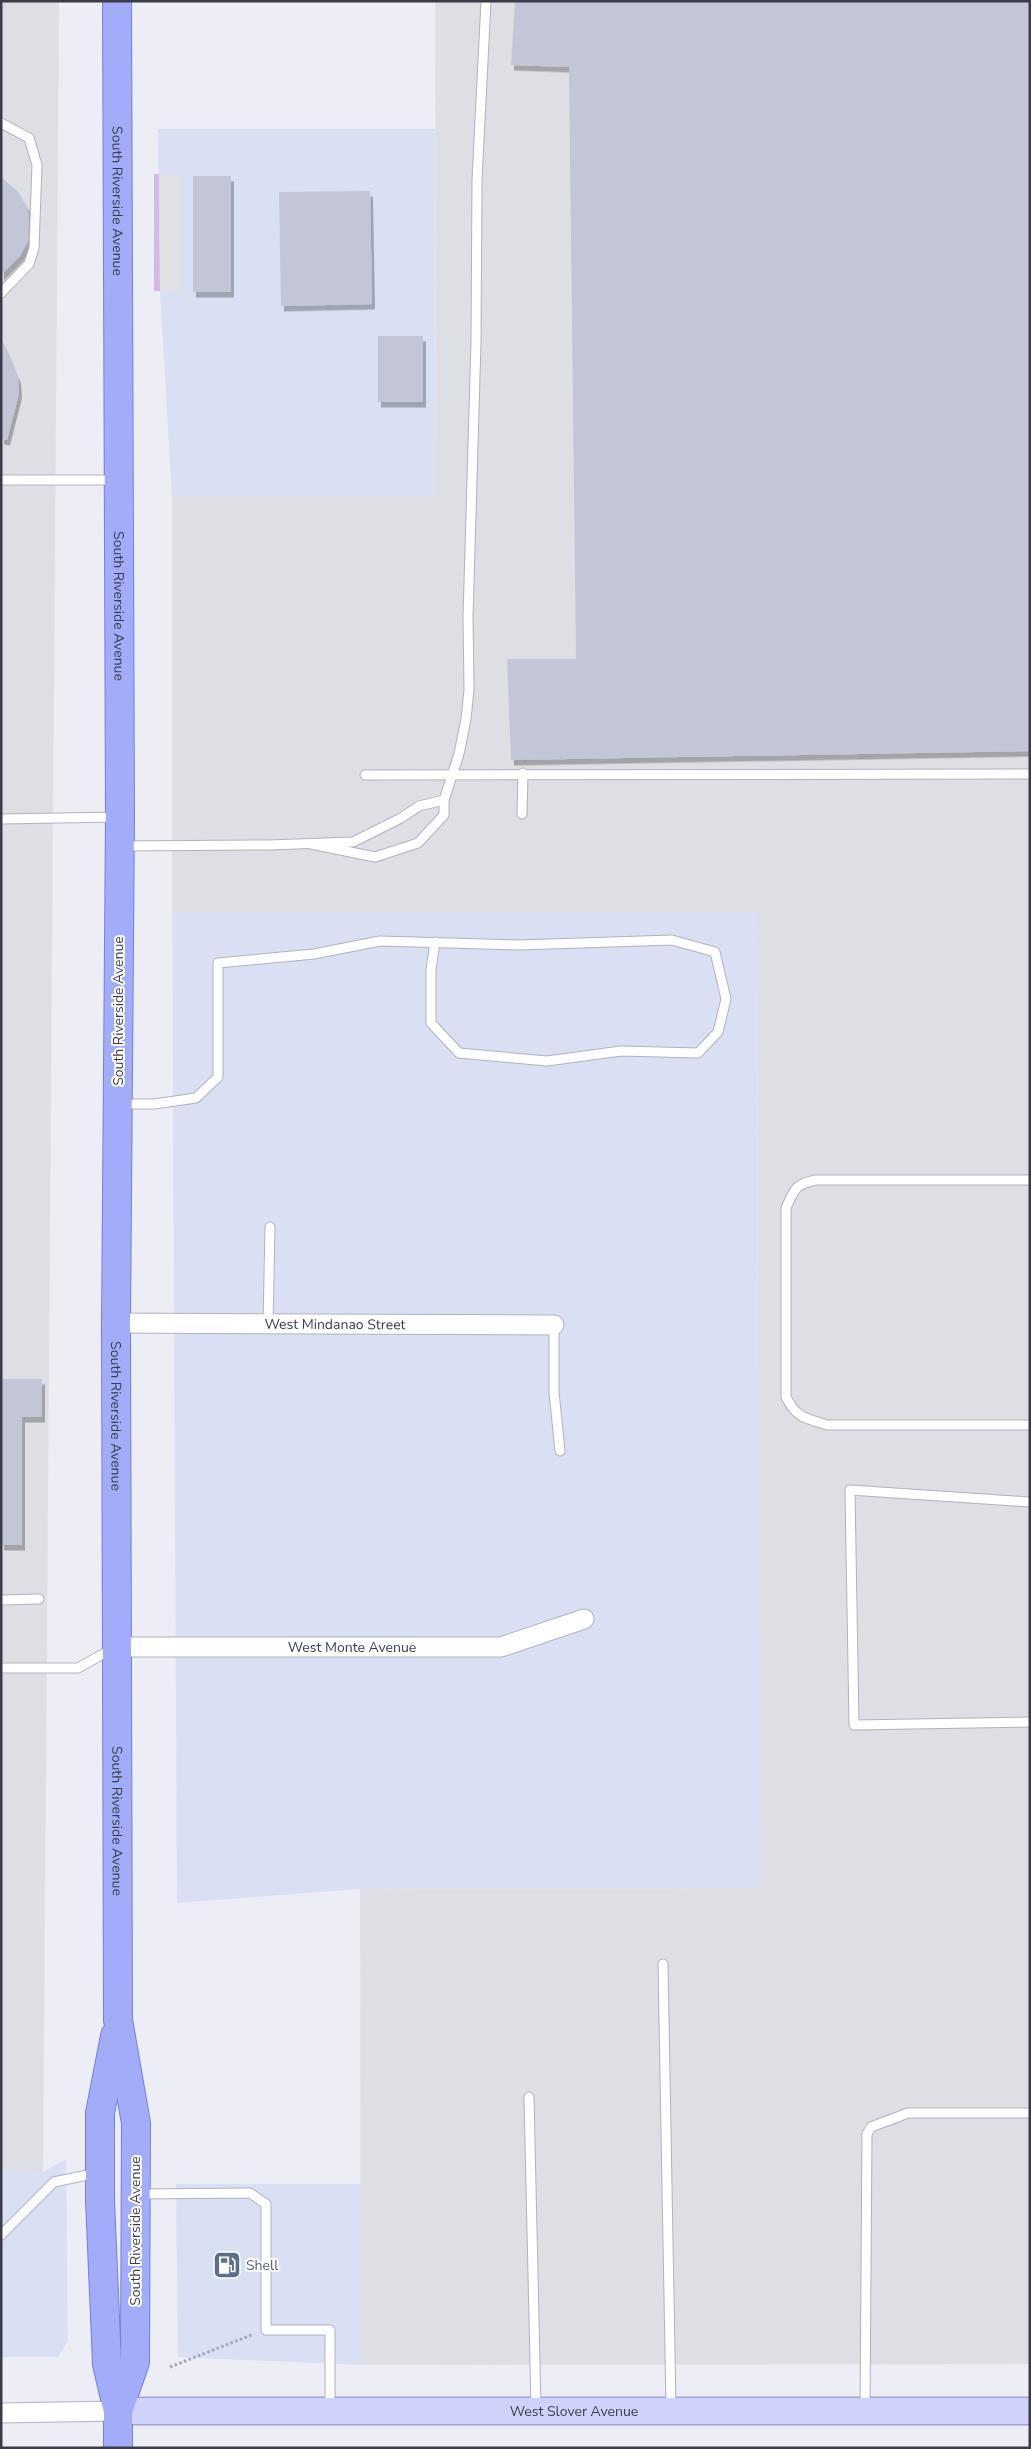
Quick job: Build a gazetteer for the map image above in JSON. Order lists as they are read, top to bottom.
{
  "streets": {
    "main road": ["South Riverside Avenue", "West Slover Avenue"],
    "street": ["West Mindanao Street", "West Monte Avenue"]
  },
  "crossings": [
    ["South Riverside Avenue", "West Mindanao Street"],
    ["South Riverside Avenue", "West Monte Avenue"],
    ["South Riverside Avenue", "West Slover Avenue"]
  ],
  "places": {
    "fuel station": ["Shell"]
  }
}
